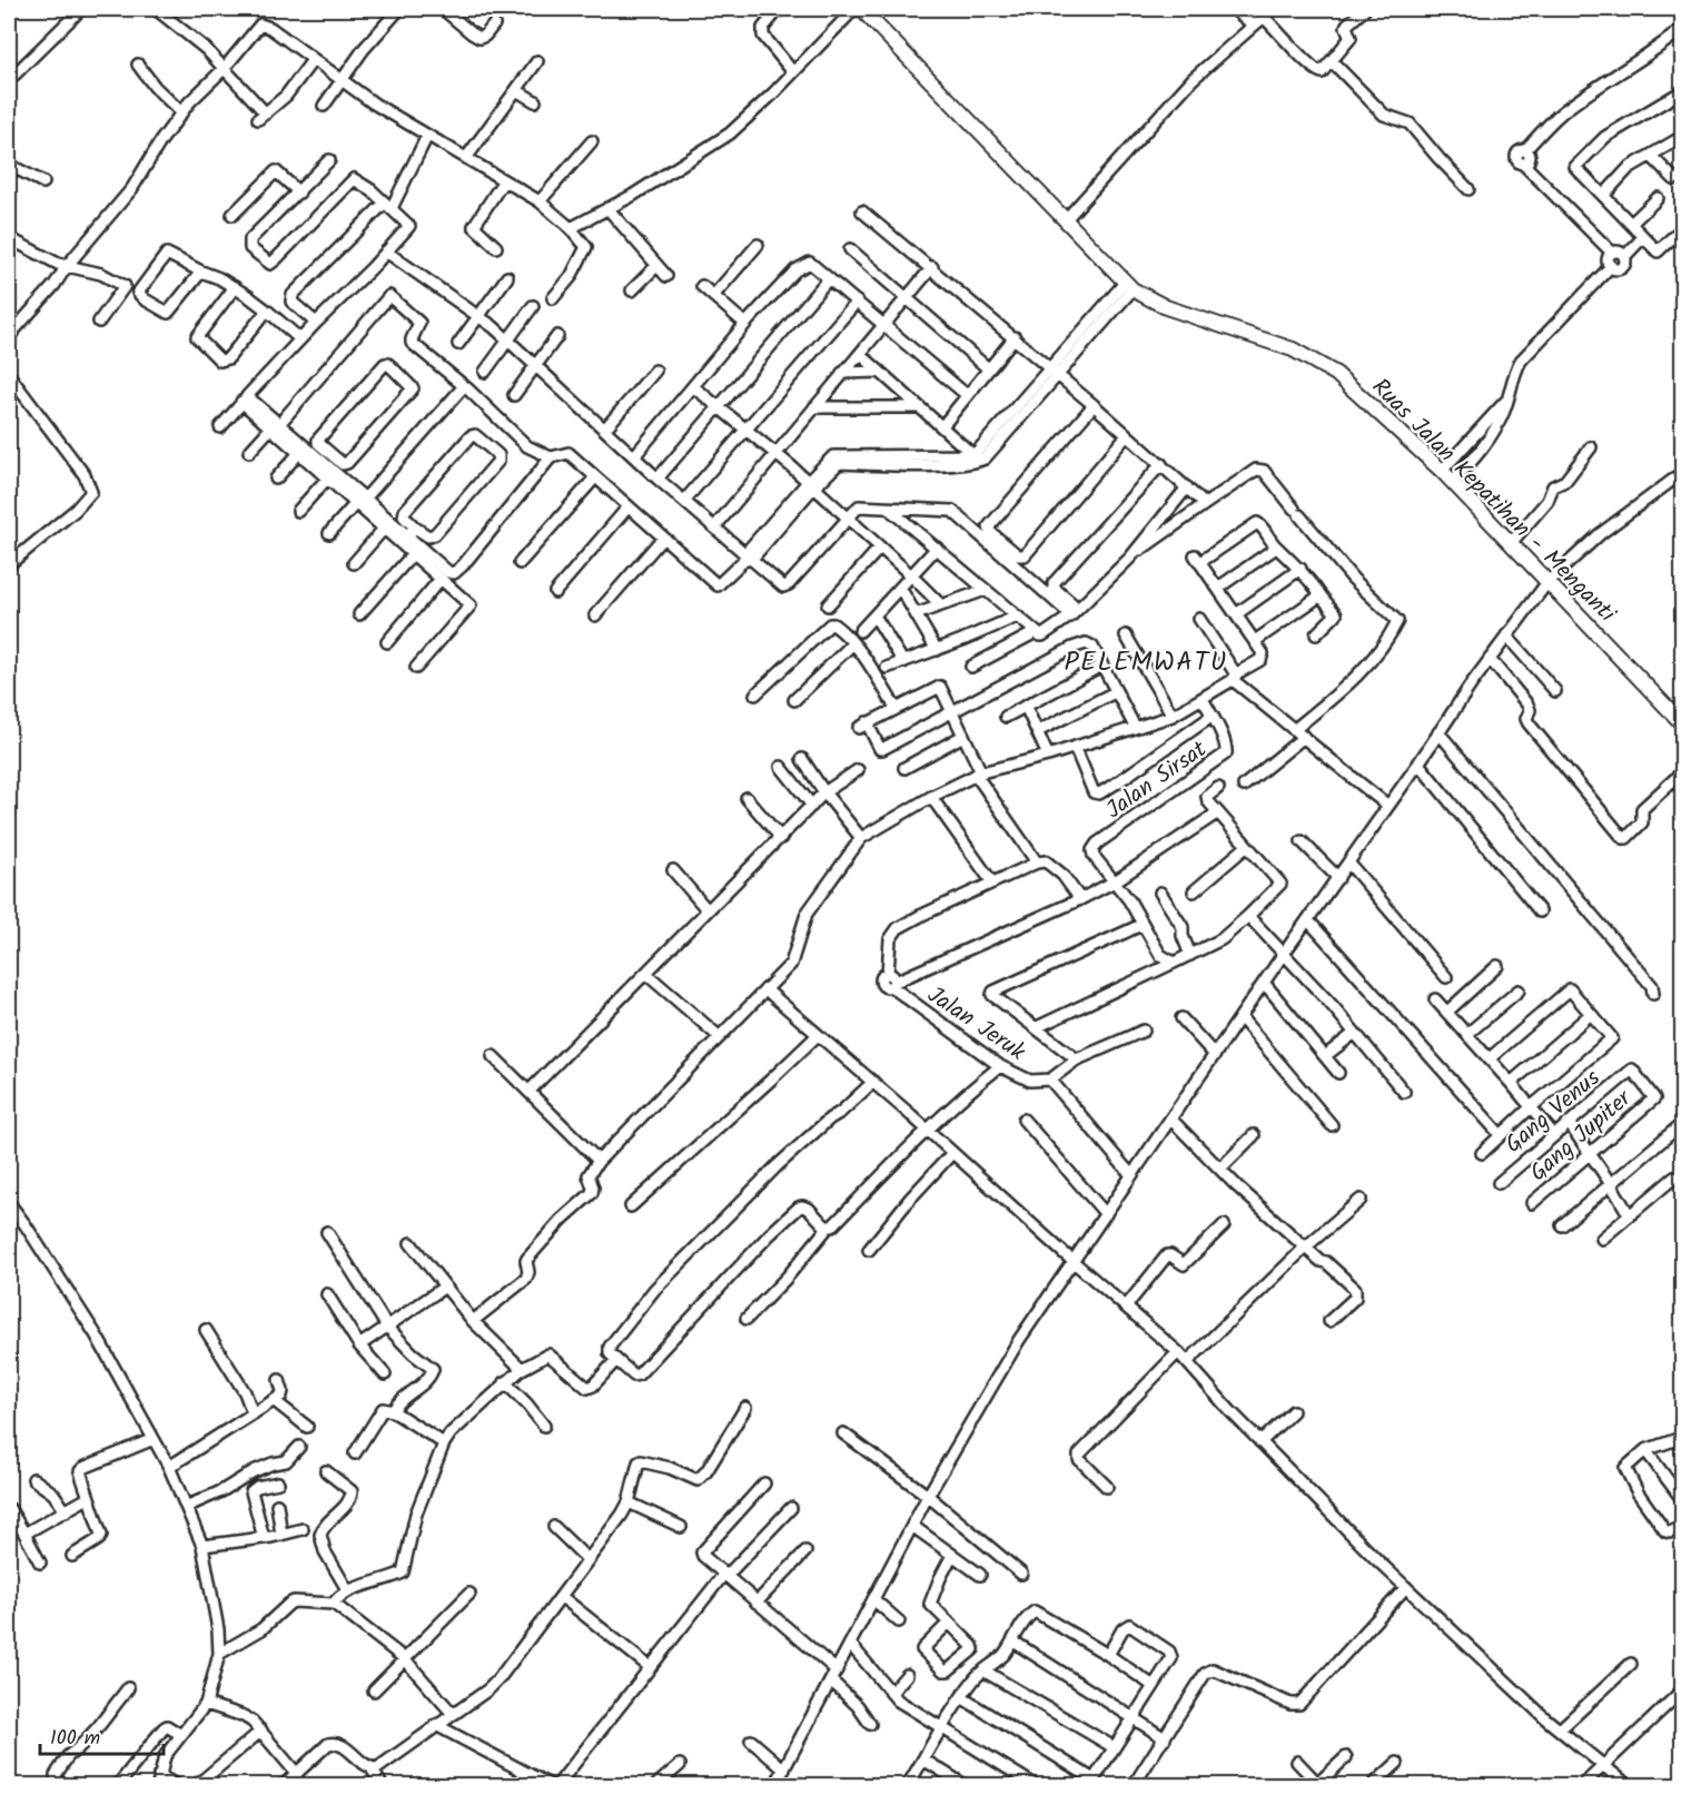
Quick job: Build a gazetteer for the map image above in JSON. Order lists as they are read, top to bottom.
{
  "streets": {
    "main road": ["Ruas Jalan Kepatihan - Menganti"],
    "street": [
      "Jalan Sirsat",
      "Jalan Jeruk",
      "Gang Venus",
      "Gang Jupiter"
    ]
  },
  "crossings": [
    ["Gang Venus", "Gang Jupiter"]
  ],
  "districts": ["PELEMWATU"],
  "scale_bar": "100 m"
}
